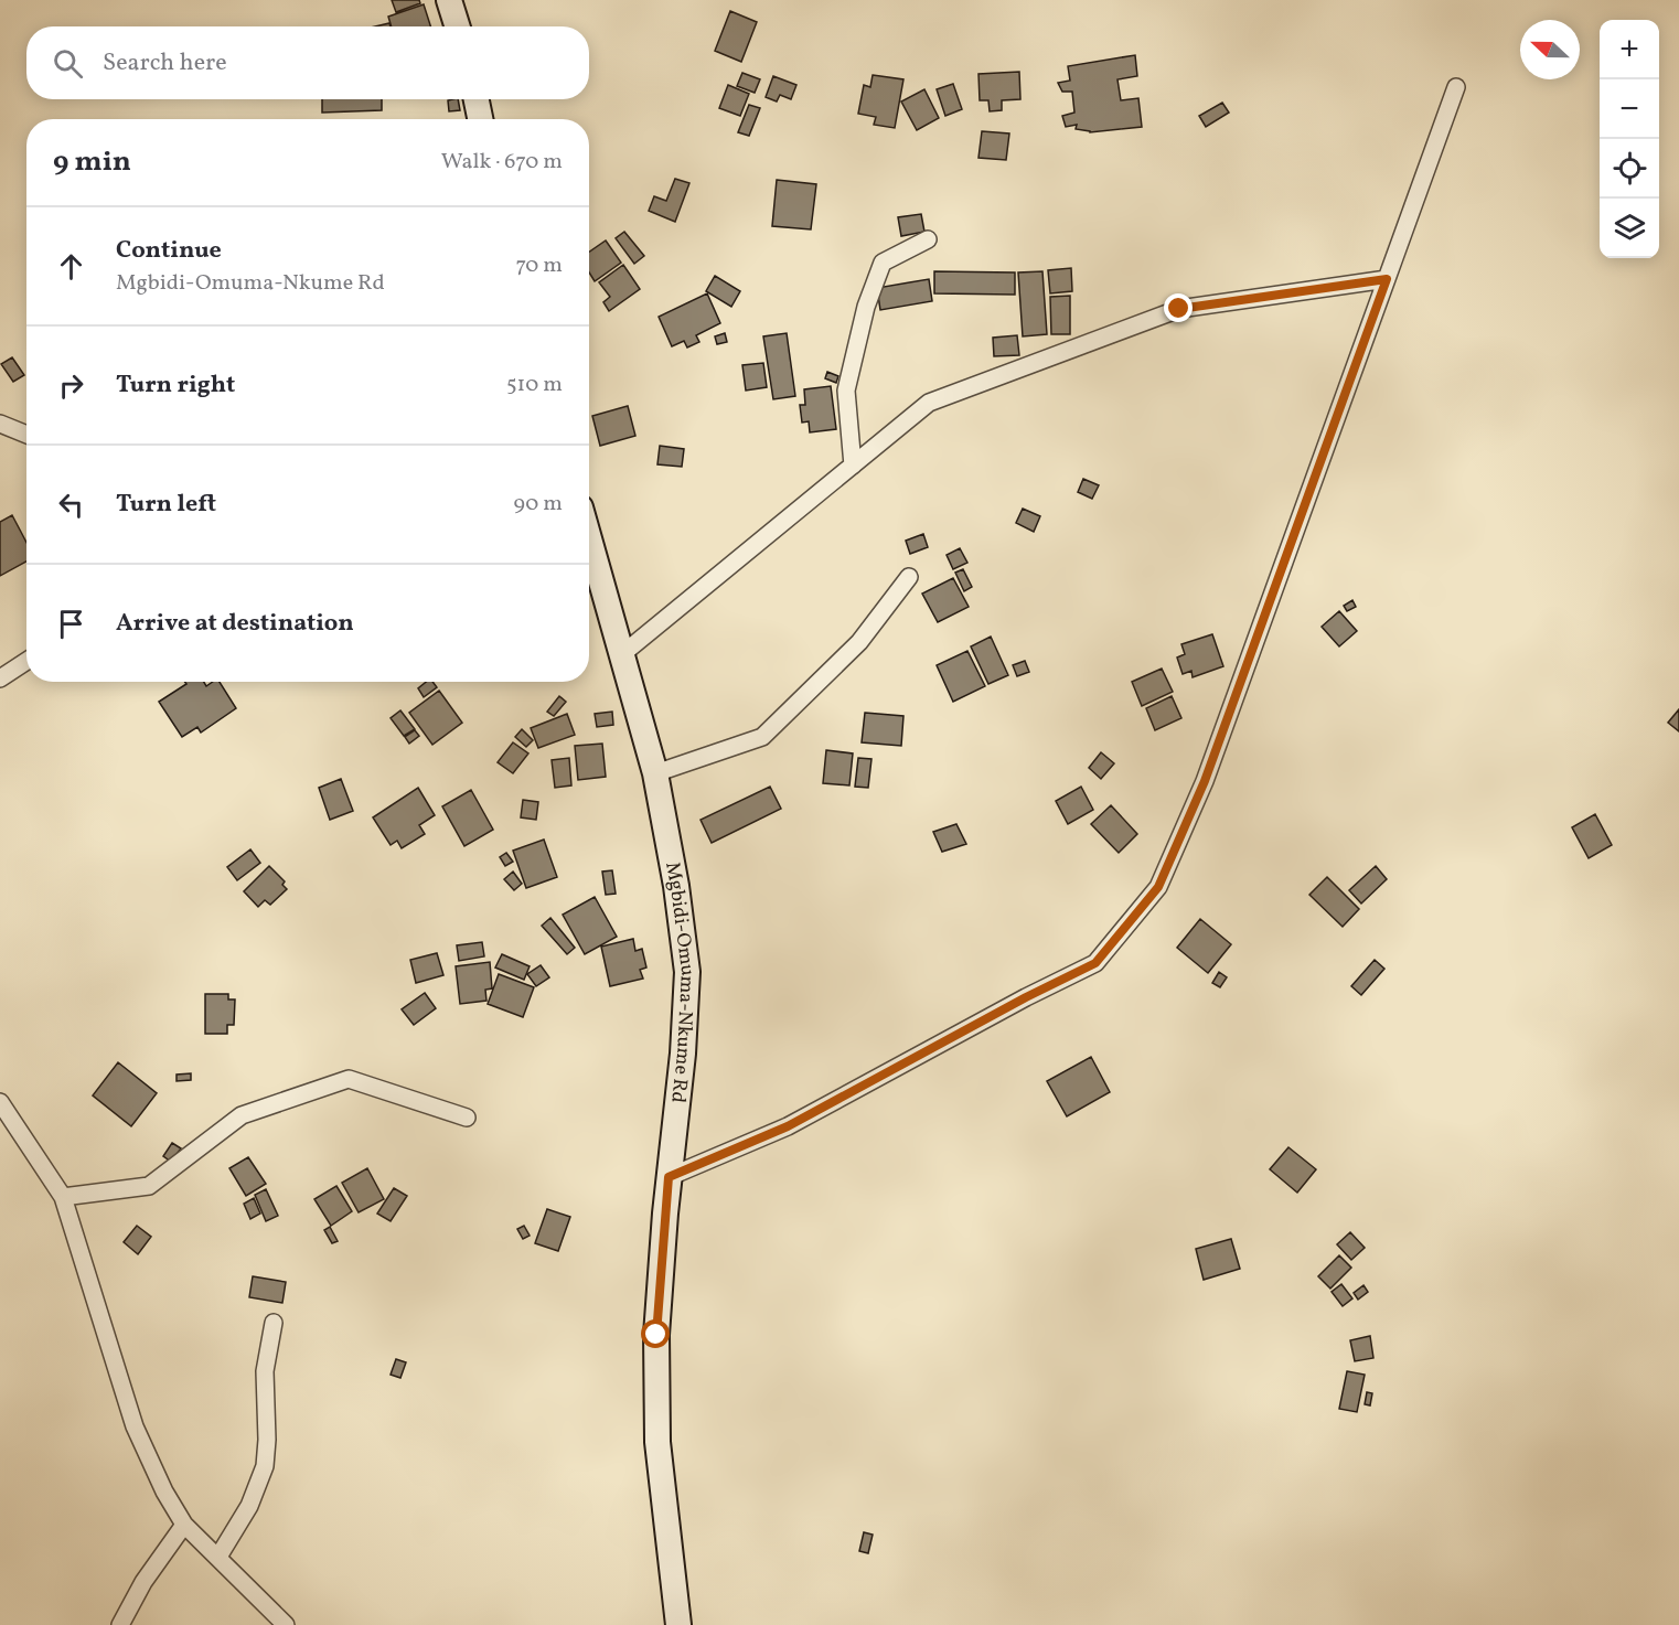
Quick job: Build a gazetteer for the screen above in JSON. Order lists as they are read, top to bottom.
{
  "streets": {
    "street": ["Mgbidi-Omuma-Nkume Rd"]
  },
  "north": "left",
  "page": {
    "map_buttons": ["+", "−"],
    "search": "Search here",
    "heading": ["9 min", "Walk · 670 m"],
    "list": [
      ["Continue", "Mgbidi-Omuma-Nkume Rd", "70 m"],
      ["Turn right", "510 m"],
      ["Turn left", "90 m"],
      "Arrive at destination"
    ]
  }
}
